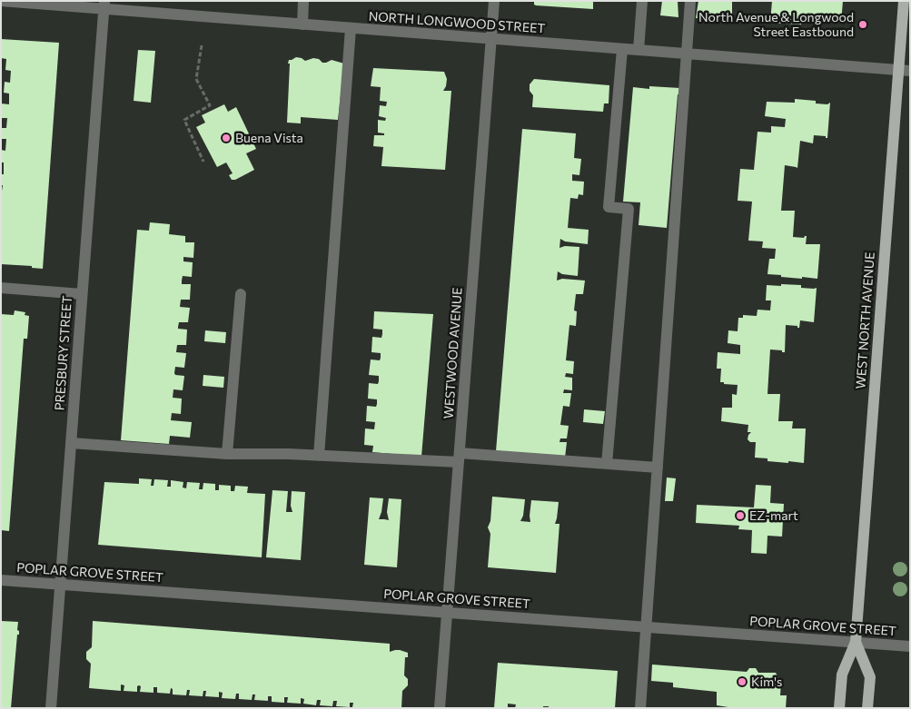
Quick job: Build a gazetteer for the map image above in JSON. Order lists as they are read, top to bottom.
{
  "streets": {
    "main road": ["WEST NORTH AVENUE"],
    "street": [
      "NORTH LONGWOOD STREET",
      "PRESBURY STREET",
      "WESTWOOD AVENUE",
      "POPLAR GROVE STREET"
    ]
  },
  "crossings": [
    ["NORTH LONGWOOD STREET", "WEST NORTH AVENUE"],
    ["NORTH LONGWOOD STREET", "PRESBURY STREET"],
    ["NORTH LONGWOOD STREET", "WESTWOOD AVENUE"],
    ["WEST NORTH AVENUE", "POPLAR GROVE STREET"],
    ["PRESBURY STREET", "POPLAR GROVE STREET"],
    ["WESTWOOD AVENUE", "POPLAR GROVE STREET"]
  ],
  "places": [
    "North Avenue & Longwood Street Eastbound",
    "Buena Vista",
    "EZ-mart",
    "Kim's"
  ]
}
